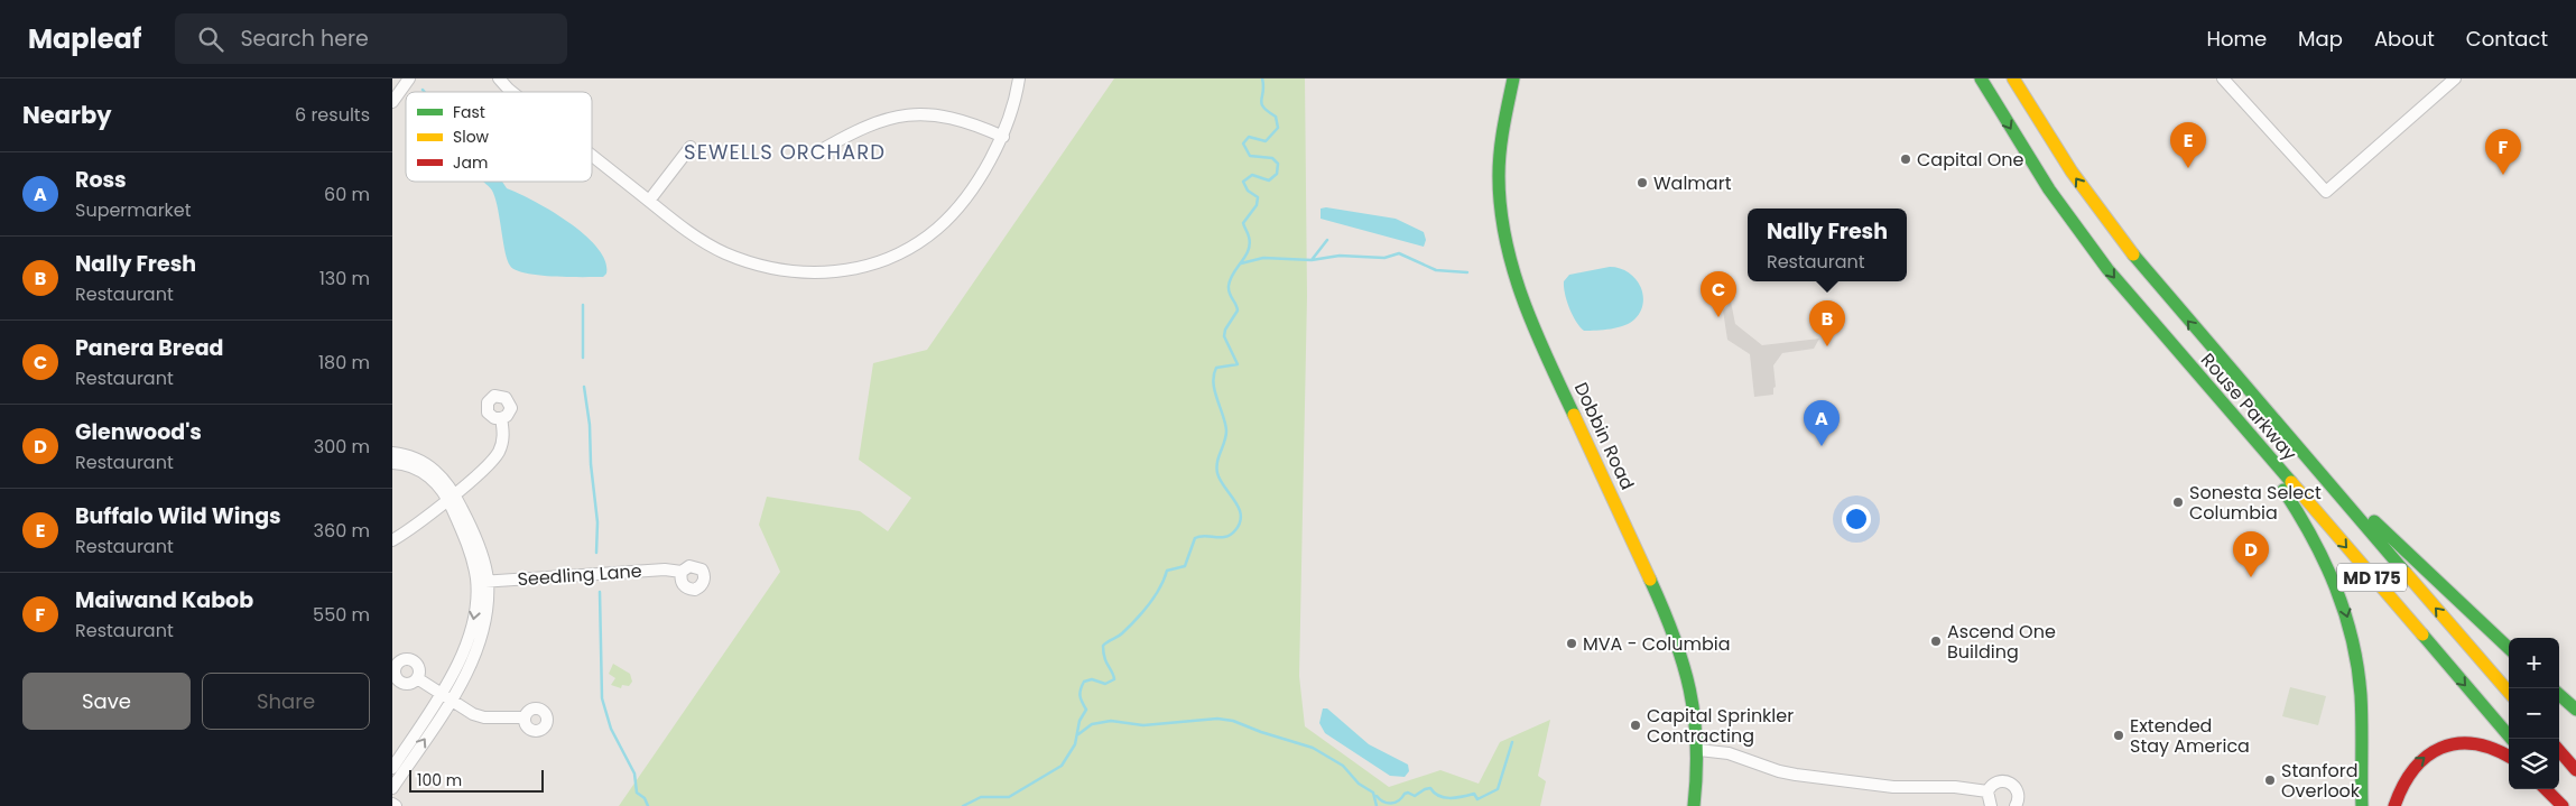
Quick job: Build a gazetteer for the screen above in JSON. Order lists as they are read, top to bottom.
{
  "streets": {
    "main road": ["Rouse Parkway", "Dobbin Road", "MD 175"],
    "street": ["Seedling Lane"]
  },
  "districts": ["SEWELLS ORCHARD"],
  "places": [
    "Capital One",
    "Walmart",
    "Sonesta Select Columbia",
    "Ascend One Building",
    "MVA - Columbia",
    "Capital Sprinkler Contracting",
    "Extended Stay America",
    "Stanford Overlook"
  ],
  "legend": ["Fast", "Slow", "Jam"],
  "scale_bar": "100 m",
  "page": {
    "header": "Mapleaf",
    "search": "Search here",
    "nav": [
      "Home",
      "Map",
      "About",
      "Contact"
    ],
    "heading": ["Nearby", "6 results"],
    "pins": [
      "E",
      "F",
      "C",
      "B",
      "A",
      "D"
    ],
    "list": [
      {
        "mark": "A",
        "name": "Ross",
        "note": "Supermarket",
        "value": "60 m"
      },
      {
        "mark": "B",
        "name": "Nally Fresh",
        "note": "Restaurant",
        "value": "130 m"
      },
      {
        "mark": "C",
        "name": "Panera Bread",
        "note": "Restaurant",
        "value": "180 m"
      },
      {
        "mark": "D",
        "name": "Glenwood's",
        "note": "Restaurant",
        "value": "300 m"
      },
      {
        "mark": "E",
        "name": "Buffalo Wild Wings",
        "note": "Restaurant",
        "value": "360 m"
      },
      {
        "mark": "F",
        "name": "Maiwand Kabob",
        "note": "Restaurant",
        "value": "550 m"
      }
    ],
    "popup": ["Nally Fresh", "Restaurant"],
    "map_buttons": ["+", "−"],
    "buttons": ["Save", "Share"],
    "scale": "100 m"
  }
}
